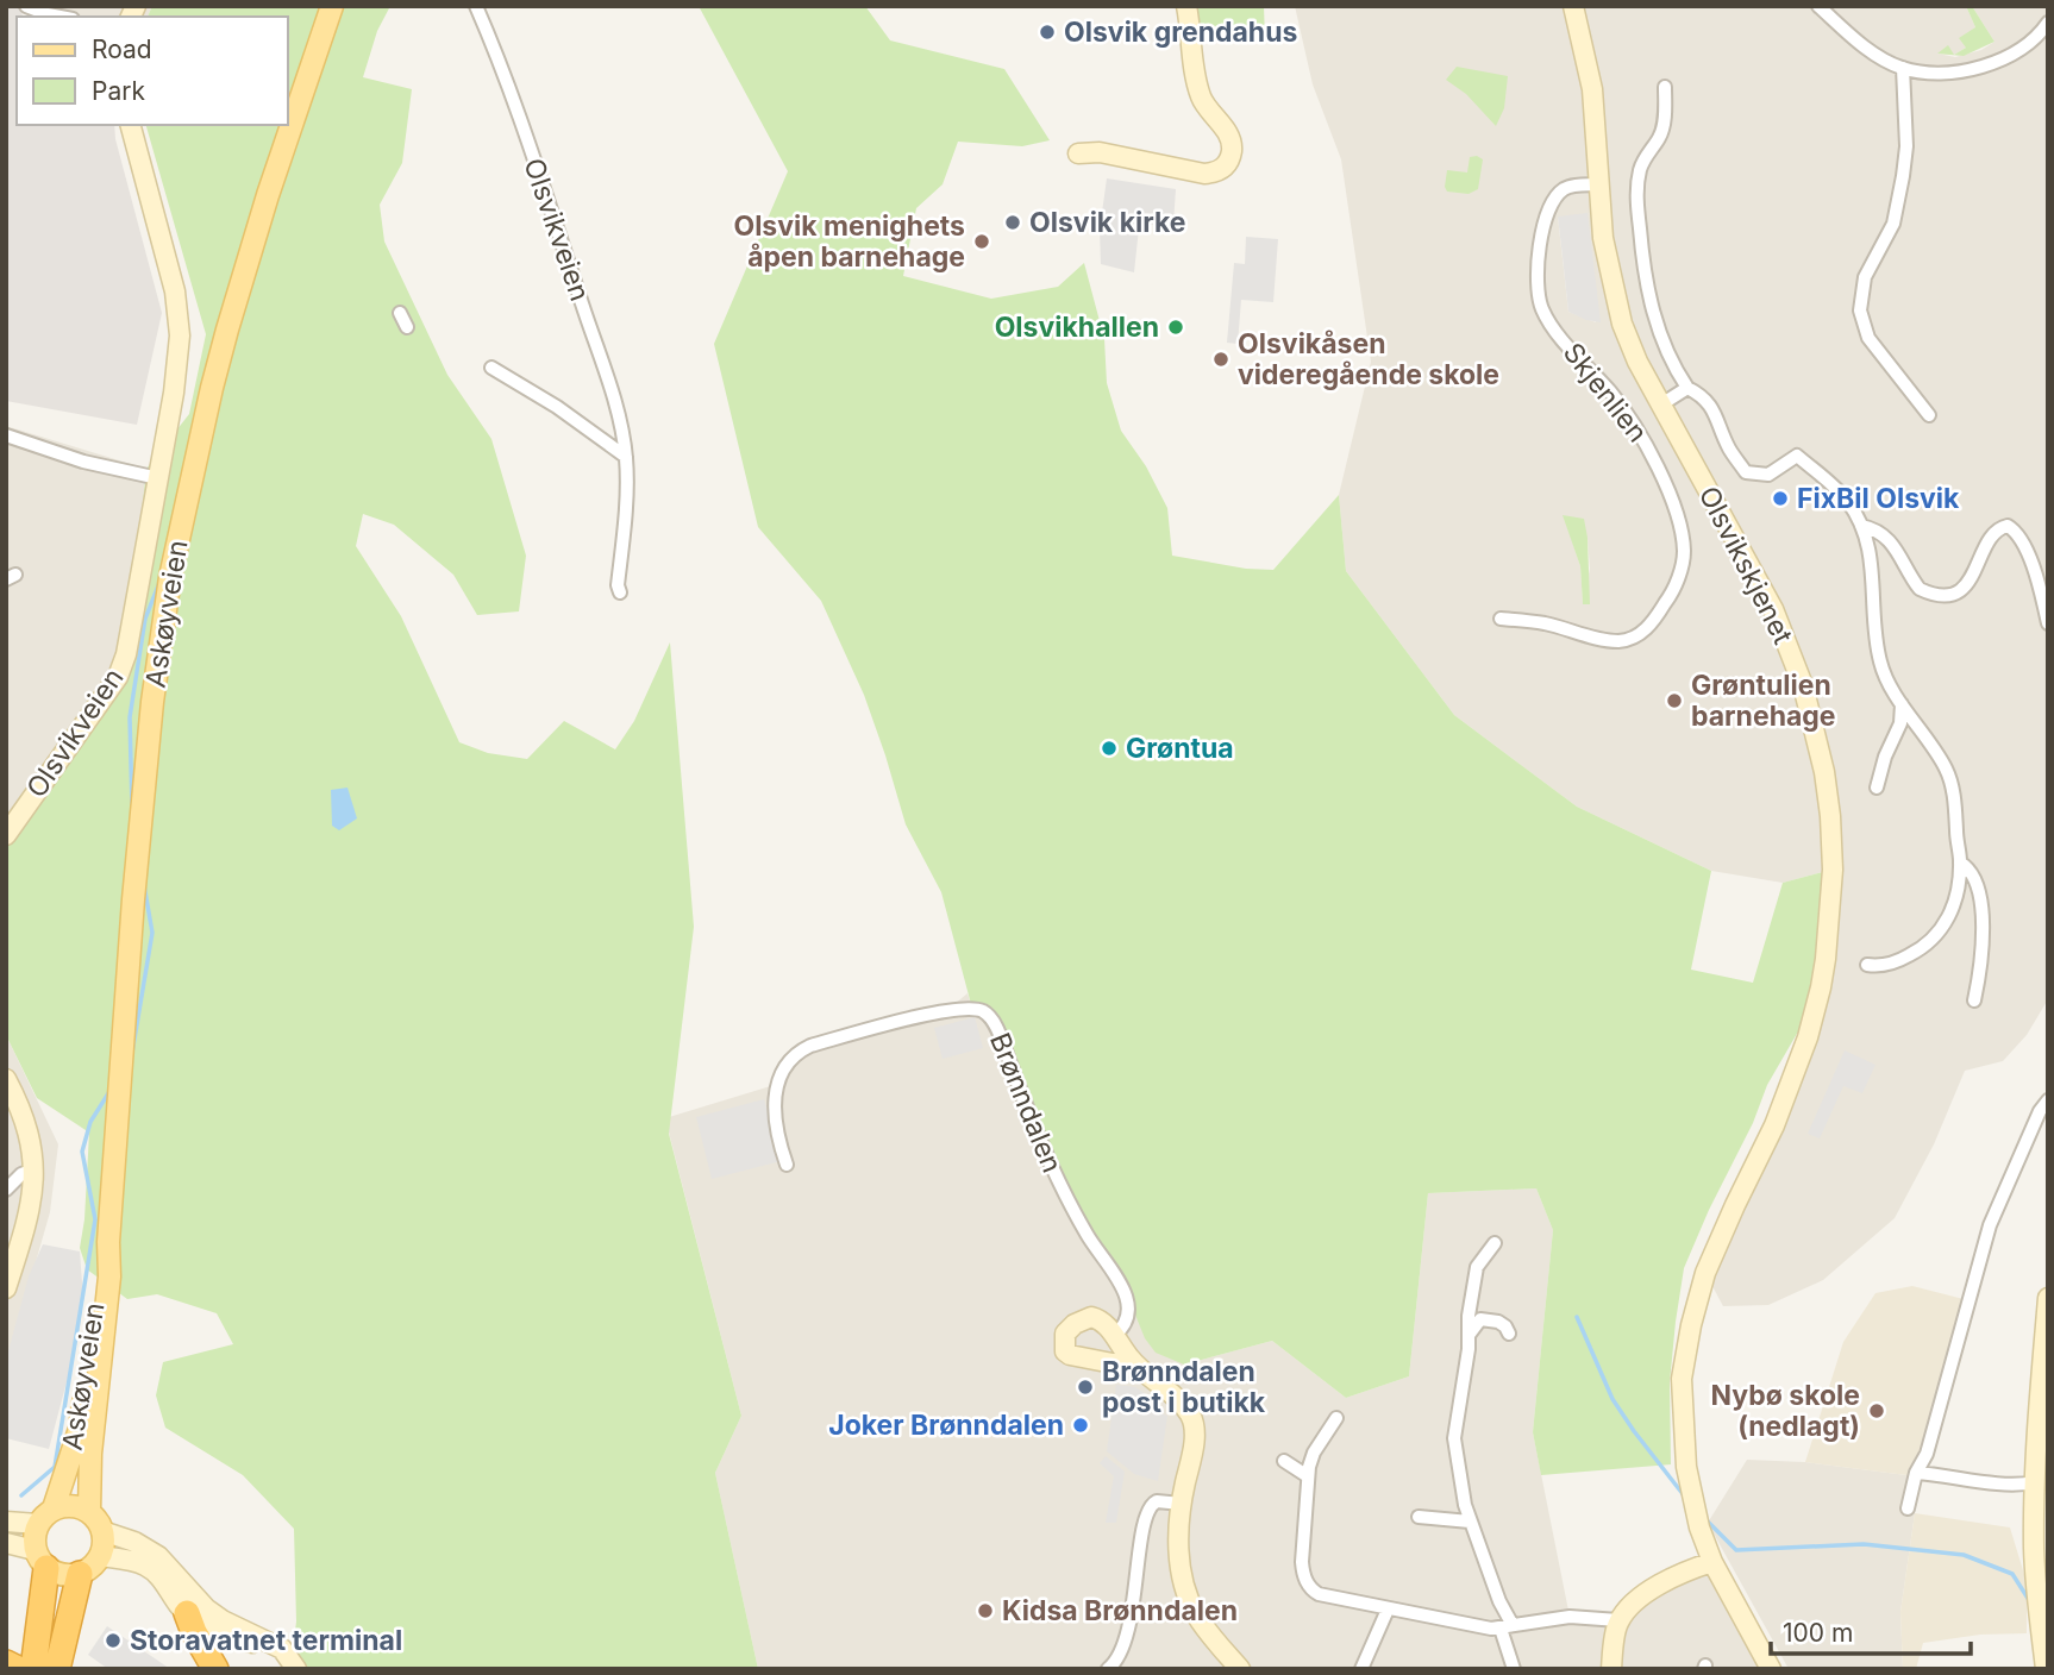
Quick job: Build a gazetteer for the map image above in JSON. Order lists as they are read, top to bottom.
{
  "streets": {
    "main road": ["Olsvikveien", "Olsvikskjenet", "Askøyveien"],
    "street": ["Skjenlien", "Brønndalen"]
  },
  "crossings": [
    ["Skjenlien", "Olsvikskjenet"]
  ],
  "places": [
    "Olsvik grendahus",
    "Olsvik kirke",
    "Olsvik menighets åpen barnehage",
    "Olsvikhallen",
    "Olsvikåsen videregående skole",
    "FixBil Olsvik",
    "Grøntulien barnehage",
    "Grøntua",
    "Brønndalen post i butikk",
    "Nybø skole (nedlagt)",
    "Joker Brønndalen",
    "Kidsa Brønndalen",
    "Storavatnet terminal"
  ],
  "legend": ["Road", "Park"],
  "scale_bar": "100 m"
}
